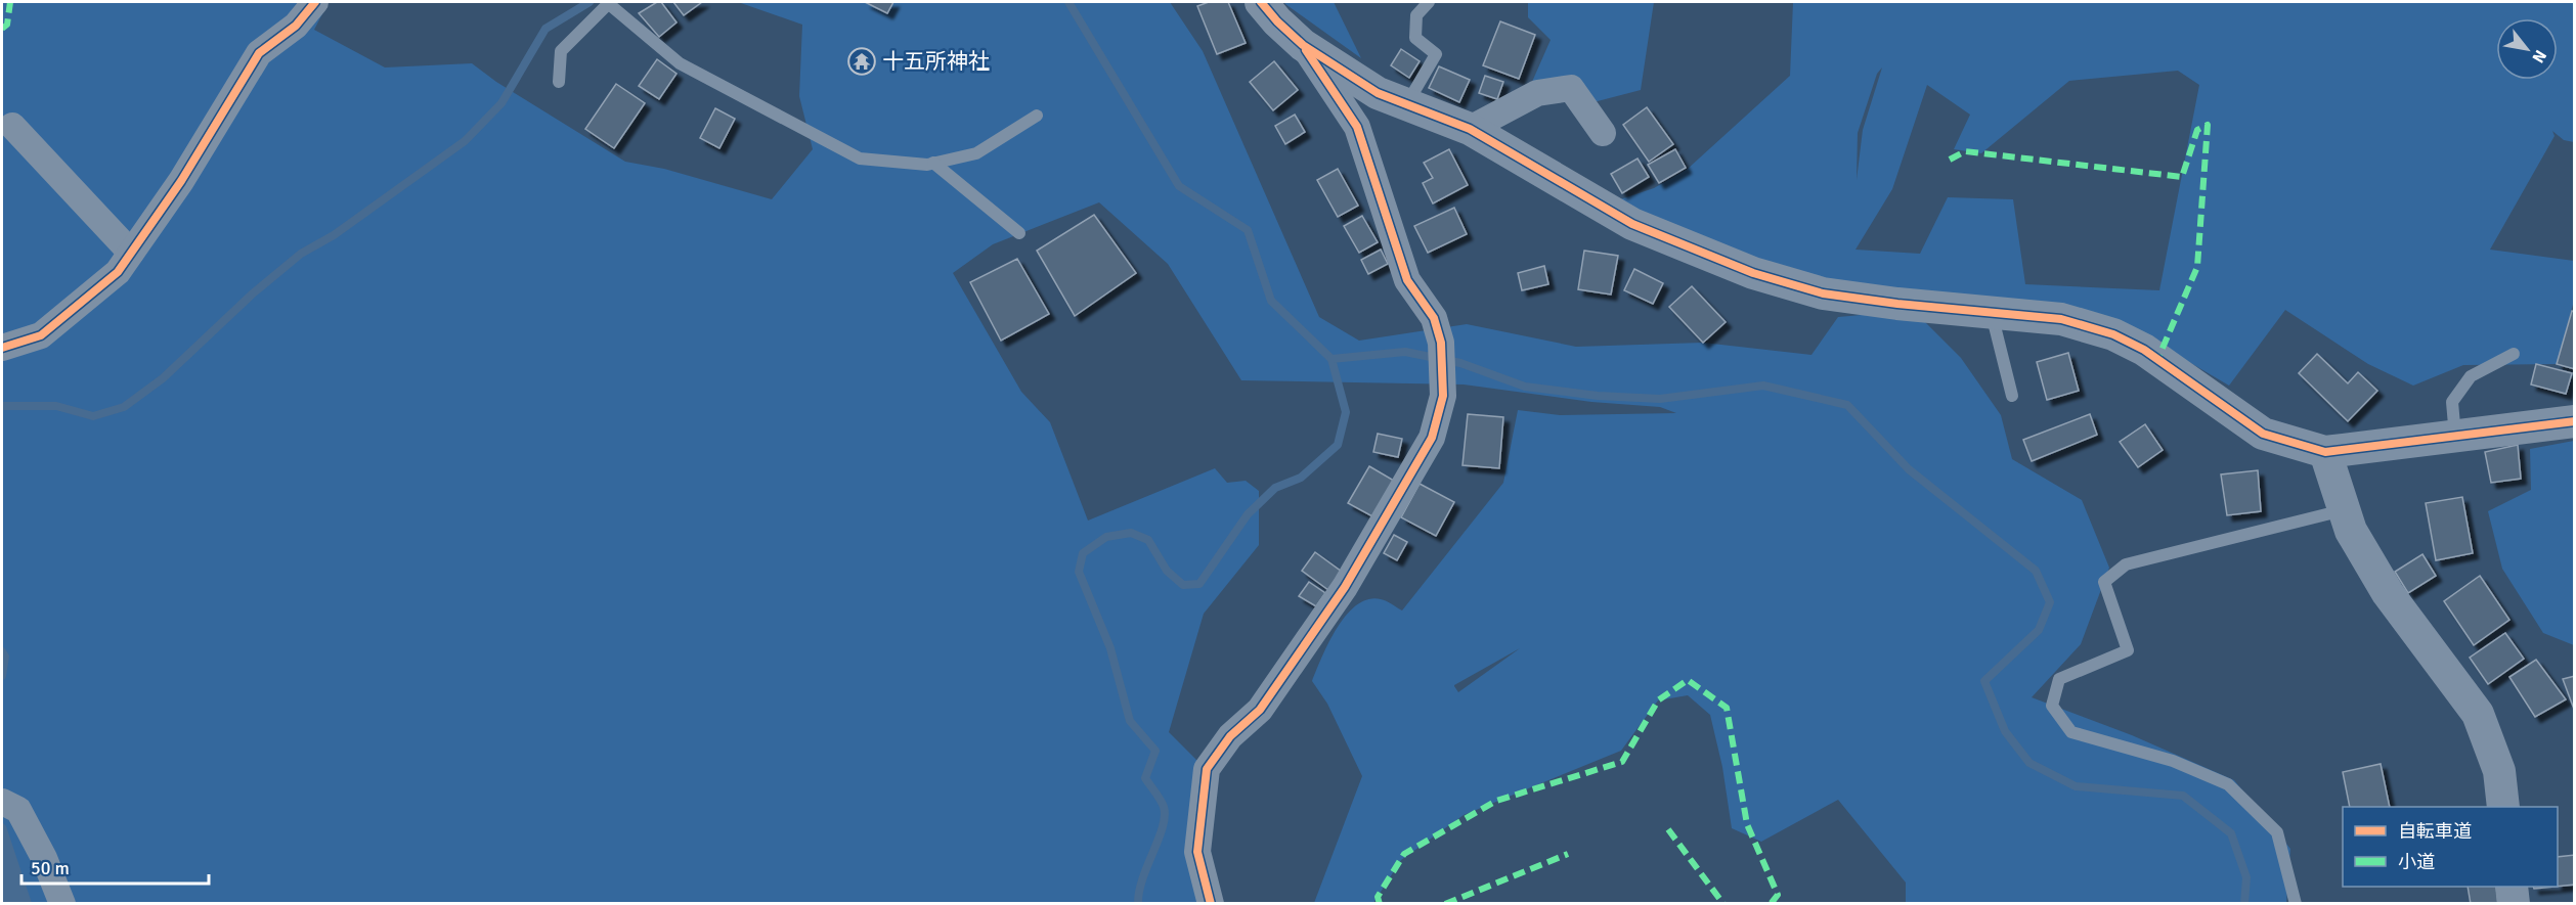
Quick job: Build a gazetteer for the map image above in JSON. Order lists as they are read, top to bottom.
{
  "places": {
    "temple": ["十五所神社"]
  },
  "legend": ["自転車道", "小道"],
  "scale_bar": "50 m",
  "north": "bottom right"
}
